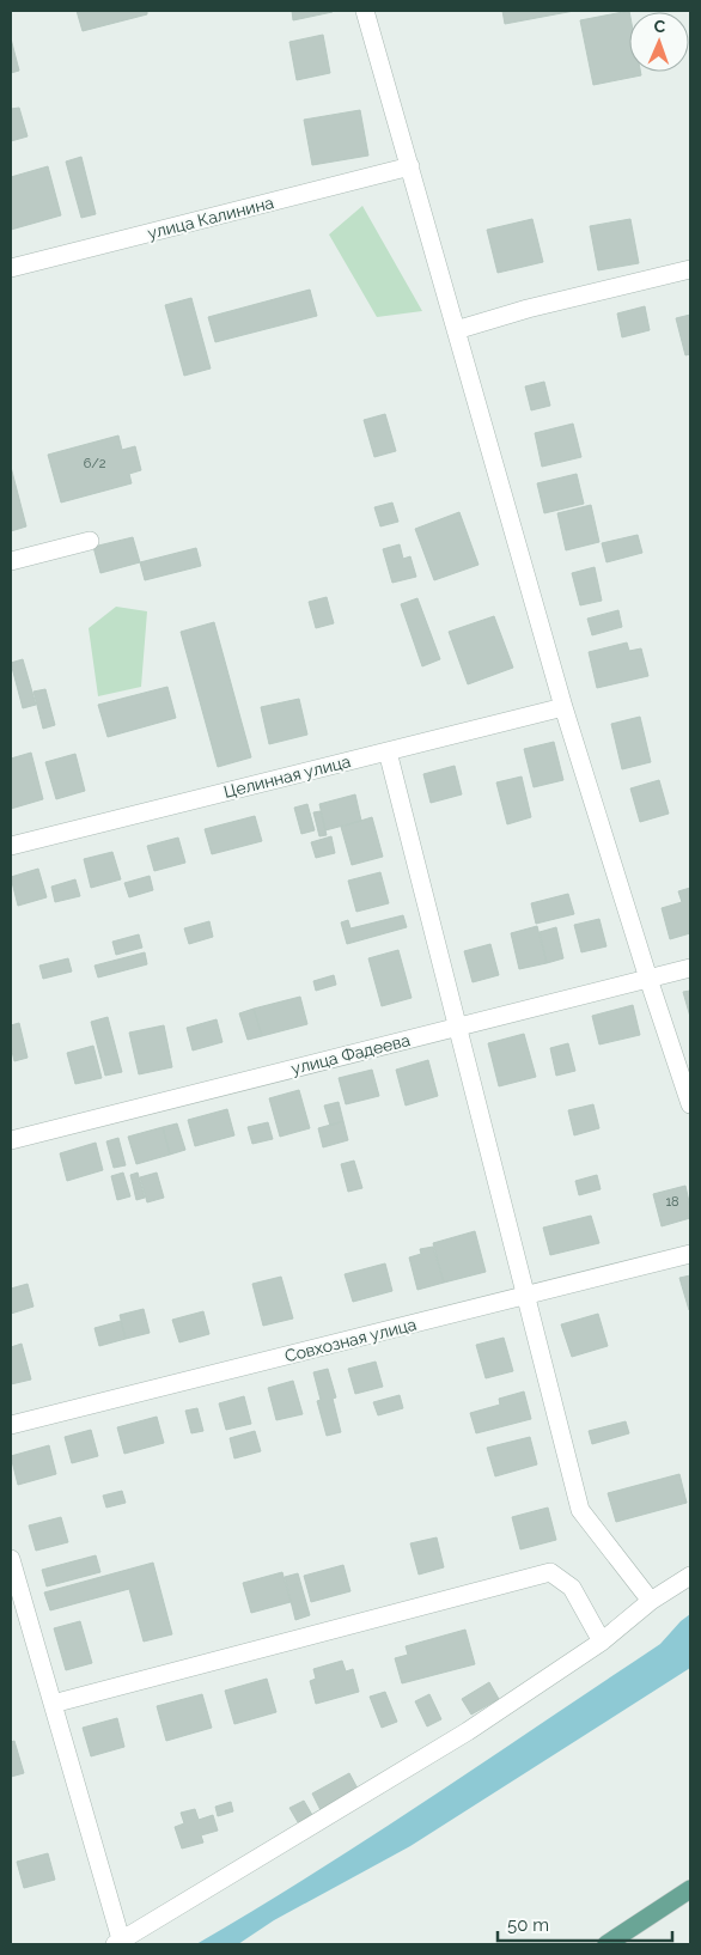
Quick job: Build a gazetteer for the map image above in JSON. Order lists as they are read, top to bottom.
{
  "streets": {
    "street": [
      "улица Калинина",
      "Целинная улица",
      "улица Фадеева",
      "Совхозная улица"
    ]
  },
  "house_numbers": ["6/2", "18"],
  "scale_bar": "50 m",
  "north": "top"
}
